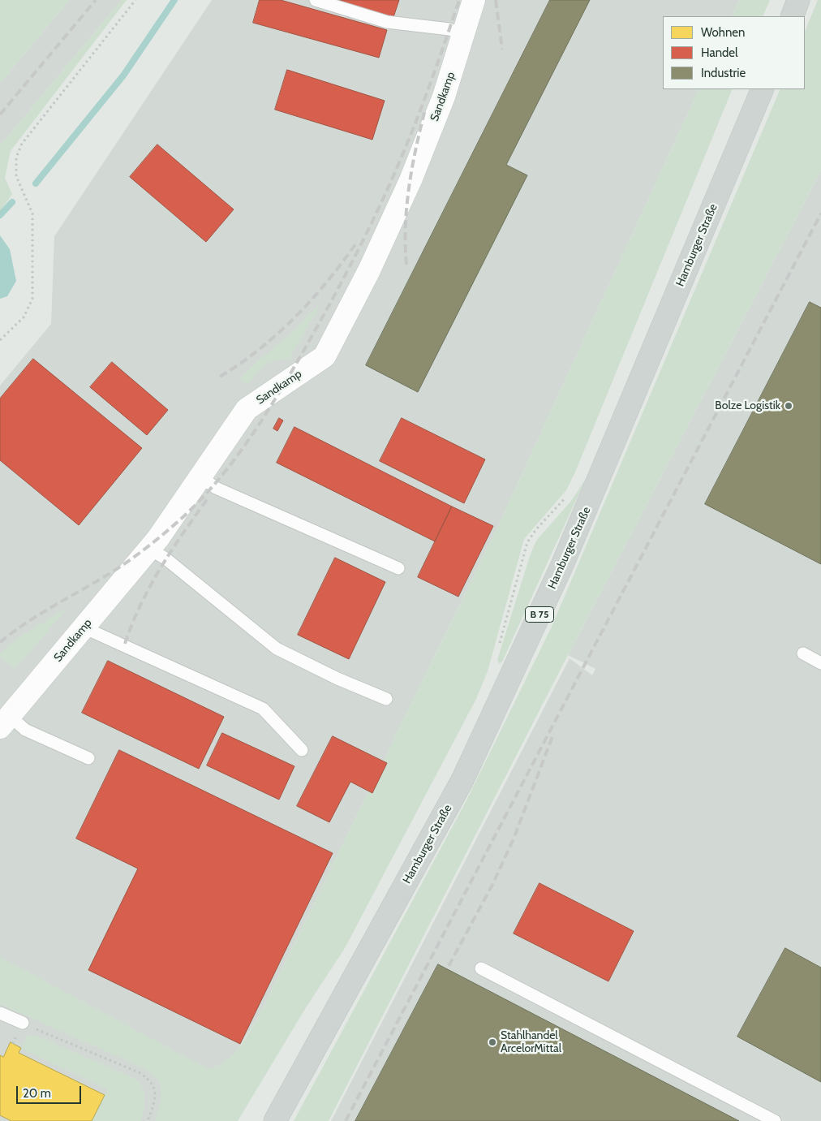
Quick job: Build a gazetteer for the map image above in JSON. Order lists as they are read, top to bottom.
{
  "streets": {
    "main road": ["Hamburger Straße", "B 75"],
    "street": ["Sandkamp"]
  },
  "places": ["Bolze Logistik", "Stahlhandel ArcelorMittal"],
  "legend": ["Wohnen", "Handel", "Industrie"],
  "scale_bar": "20 m"
}
